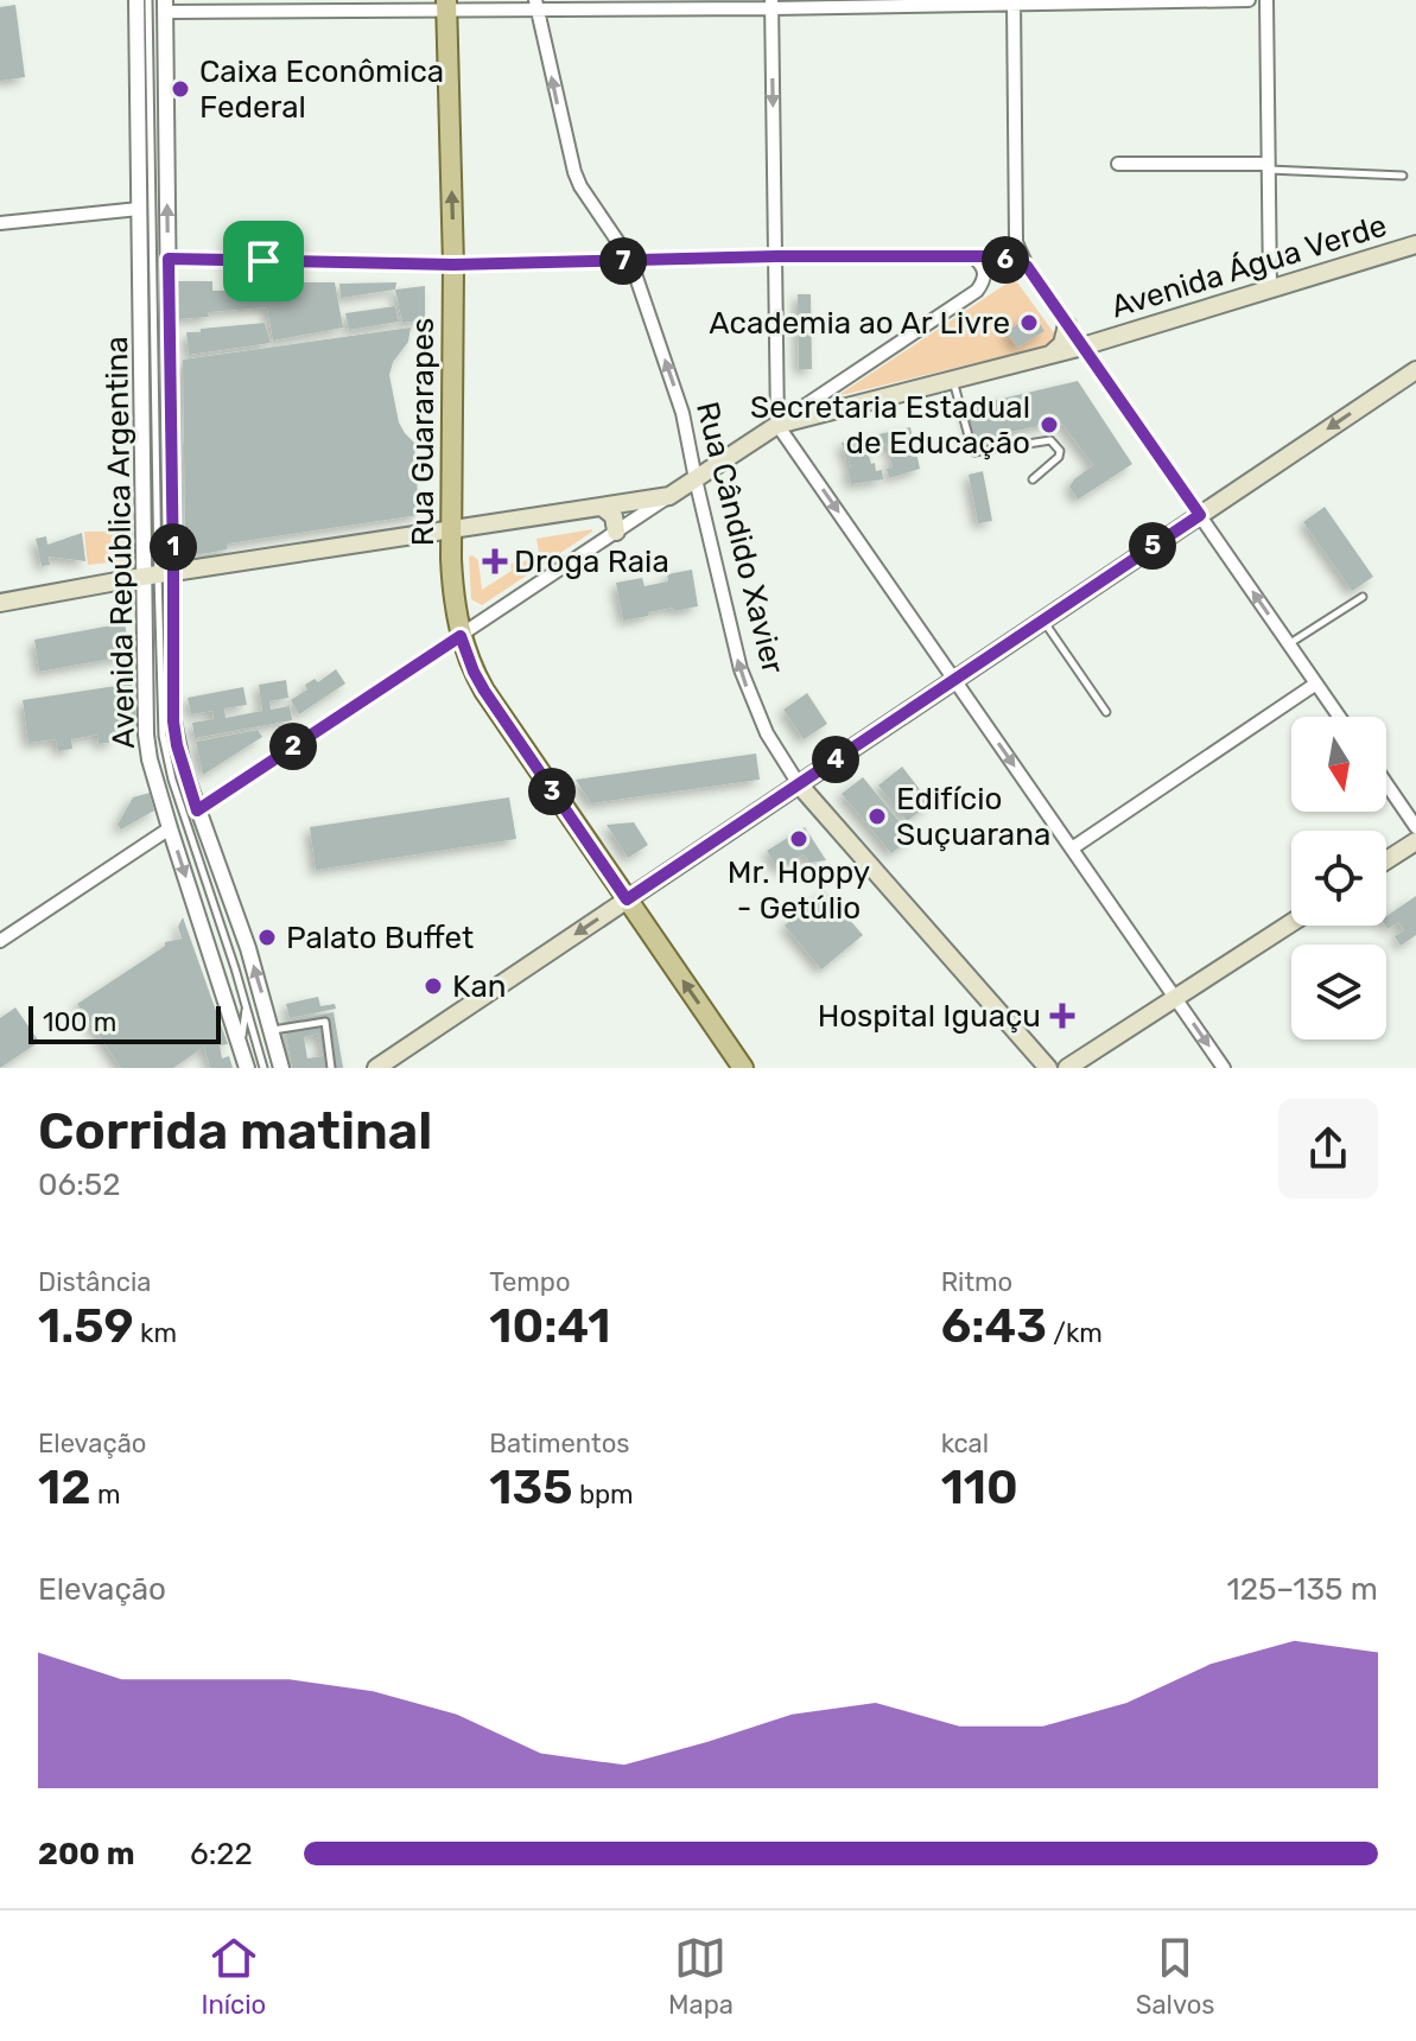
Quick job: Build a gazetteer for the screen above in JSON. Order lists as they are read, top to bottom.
{
  "streets": {
    "main road": ["Avenida Água Verde", "Rua Guararapes", "Rua Cândido Xavier"],
    "street": ["Avenida República Argentina"]
  },
  "crossings": [
    ["Avenida Água Verde", "Rua Guararapes"],
    ["Avenida Água Verde", "Rua Cândido Xavier"],
    ["Avenida Água Verde", "Avenida República Argentina"]
  ],
  "one_way": ["Rua Guararapes", "Rua Cândido Xavier"],
  "places": {
    "other": [
      "Caixa Econômica Federal",
      "Academia ao Ar Livre",
      "Secretaria Estadual de Educação",
      "Edifício Suçuarana",
      "Mr. Hoppy - Getúlio",
      "Palato Buffet",
      "Kan"
    ],
    "health": ["Droga Raia", "Hospital Iguaçu"]
  },
  "scale_bar": "100 m",
  "north": "bottom",
  "page": {
    "pins": [
      "6",
      "7",
      "5",
      "1",
      "2",
      "4",
      "3"
    ],
    "scale": "100 m",
    "heading": ["Corrida matinal", "06:52"],
    "stats": [
      ["Distância", "1.59 km"],
      ["Tempo", "10:41"],
      ["Ritmo", "6:43 /km"],
      ["Elevação", "12 m"],
      ["Batimentos", "135 bpm"],
      ["kcal", "110"]
    ],
    "chart": ["Elevação", "125–135 m"],
    "list": [
      {
        "name": "200 m",
        "note": "6:22"
      }
    ],
    "tabs": ["Início", "Mapa", "Salvos"]
  }
}
